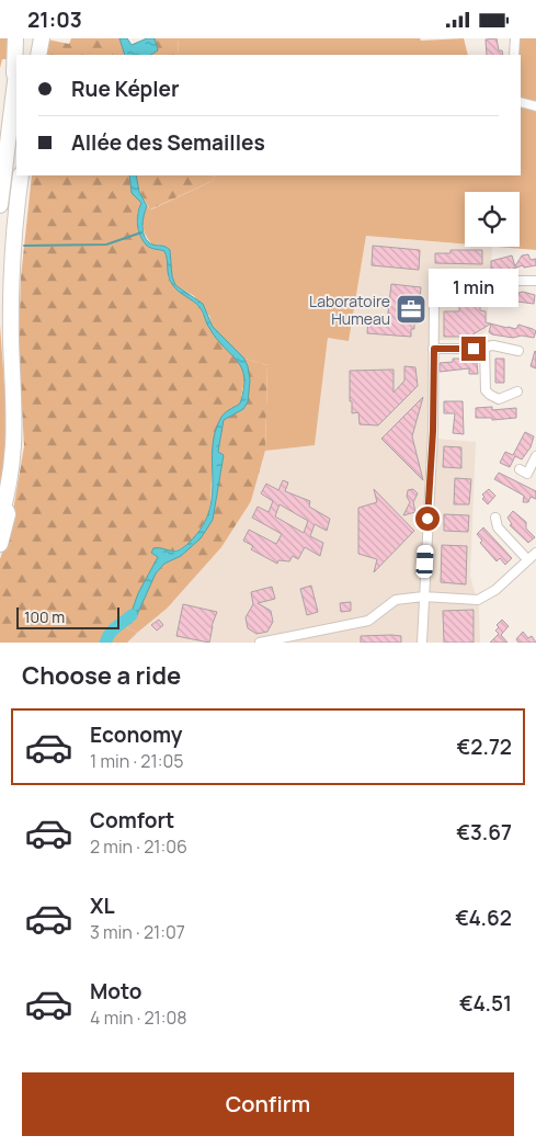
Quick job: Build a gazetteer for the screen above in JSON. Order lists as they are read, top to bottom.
{
  "places": {
    "office": ["Laboratoire Humeau"]
  },
  "scale_bar": "100 m",
  "page": {
    "status": "21:03",
    "banner": ["Rue Képler", "Allée des Semailles"],
    "bubble": "1 min",
    "scale": "100 m",
    "heading": "Choose a ride",
    "list": [
      {
        "name": "Economy",
        "note": "1 min · 21:05",
        "value": "€2.72"
      },
      {
        "name": "Comfort",
        "note": "2 min · 21:06",
        "value": "€3.67"
      },
      {
        "name": "XL",
        "note": "3 min · 21:07",
        "value": "€4.62"
      },
      {
        "name": "Moto",
        "note": "4 min · 21:08",
        "value": "€4.51"
      }
    ],
    "buttons": "Confirm"
  }
}
